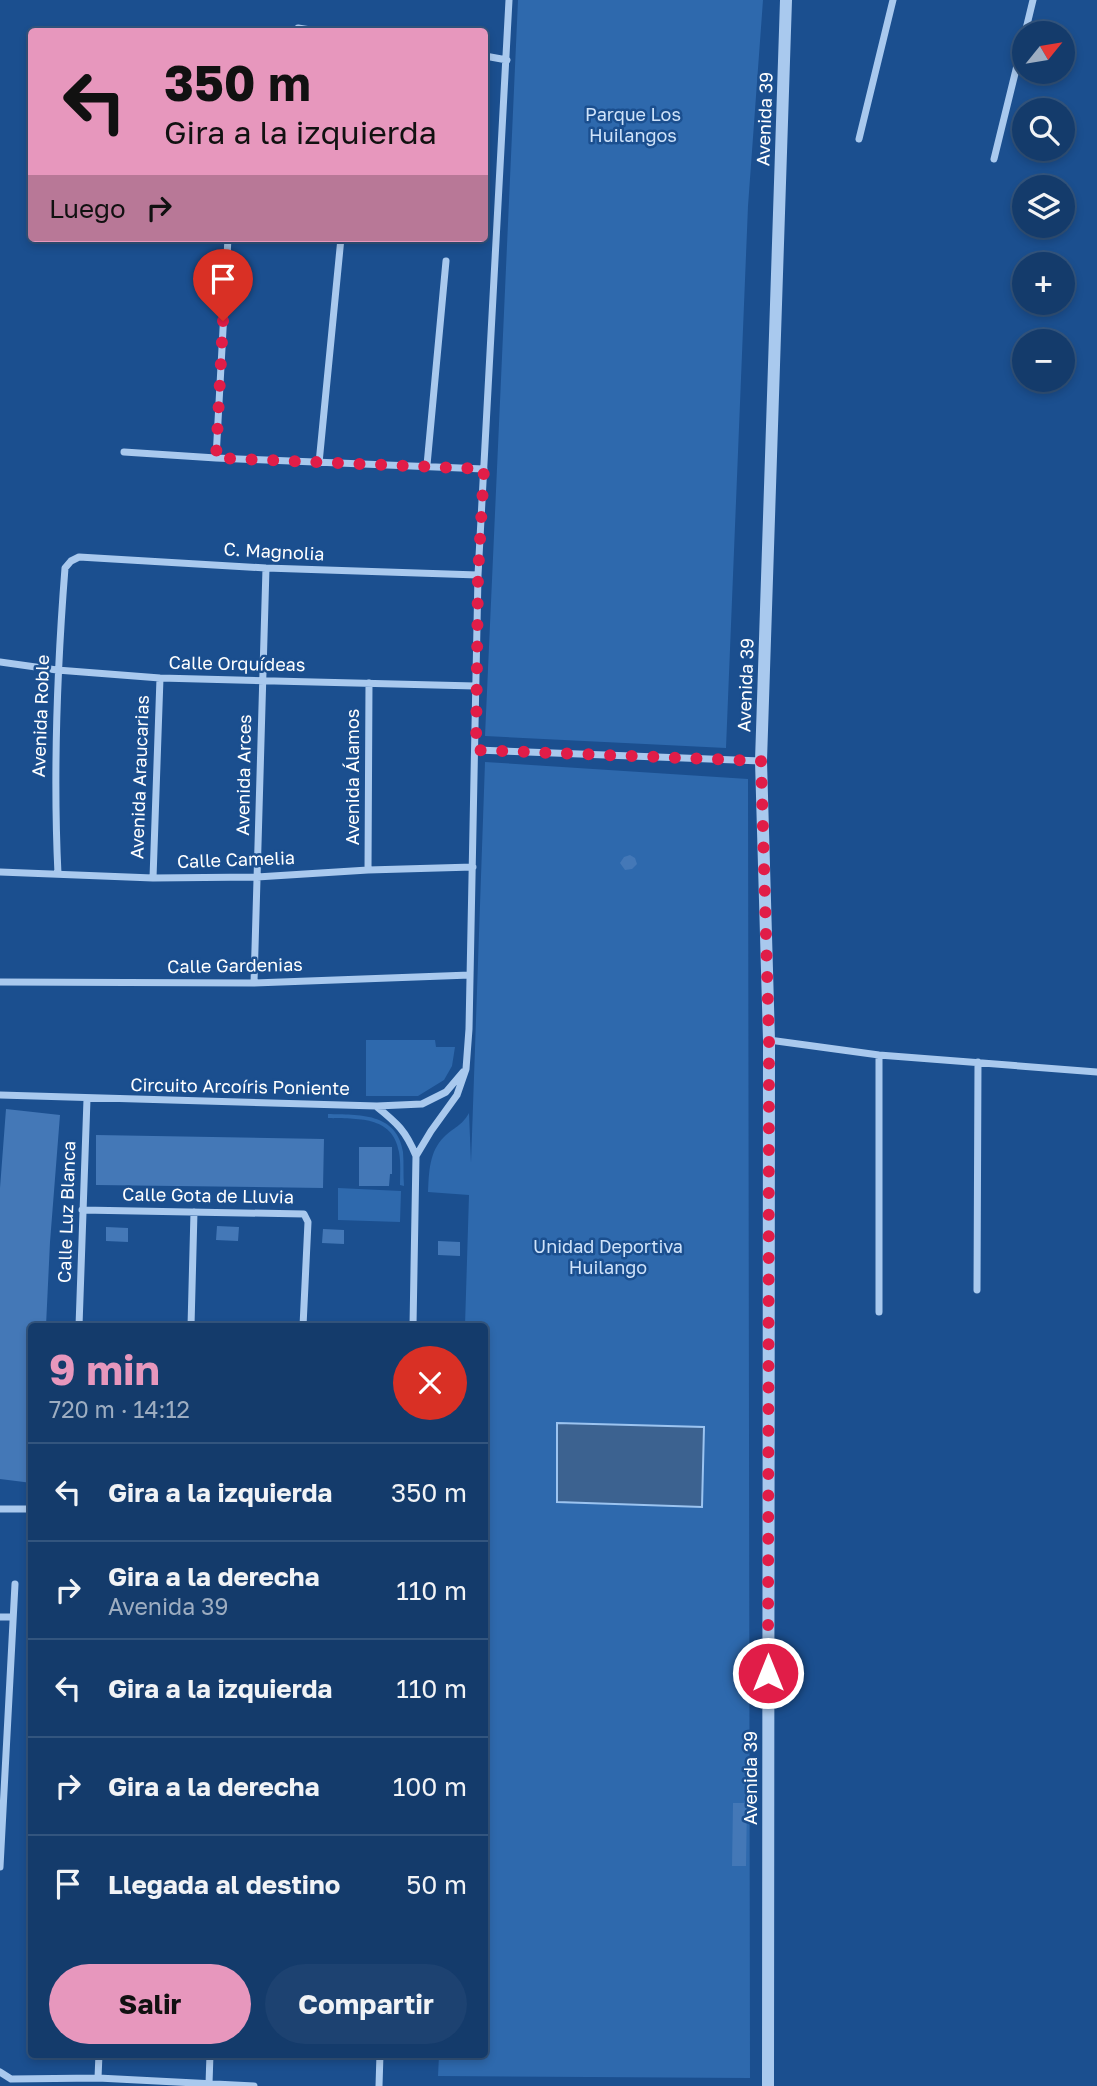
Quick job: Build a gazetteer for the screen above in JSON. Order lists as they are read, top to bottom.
{
  "streets": {
    "street": [
      "Avenida 39",
      "C. Magnolia",
      "Calle Orquídeas",
      "Avenida Roble",
      "Avenida Arces",
      "Avenida Araucarias",
      "Avenida Álamos",
      "Calle Camelia",
      "Calle Gardenias",
      "Circuito Arcoíris Poniente",
      "Calle Gota de Lluvia",
      "Calle Luz Blanca"
    ]
  },
  "crossings": [
    ["C. Magnolia", "Avenida Roble"],
    ["C. Magnolia", "Avenida Arces"],
    ["Calle Orquídeas", "Avenida Roble"],
    ["Calle Orquídeas", "Avenida Arces"],
    ["Calle Orquídeas", "Avenida Araucarias"],
    ["Calle Orquídeas", "Avenida Álamos"],
    ["Avenida Roble", "Calle Camelia"],
    ["Avenida Arces", "Calle Camelia"],
    ["Avenida Arces", "Calle Gardenias"],
    ["Avenida Araucarias", "Calle Camelia"],
    ["Avenida Álamos", "Calle Camelia"],
    ["Circuito Arcoíris Poniente", "Calle Luz Blanca"],
    ["Calle Gota de Lluvia", "Calle Luz Blanca"]
  ],
  "parks": ["Parque Los Huilangos", "Unidad Deportiva Huilango"],
  "north": "top right",
  "page": {
    "map_buttons": ["+", "−"],
    "turn": ["350 m", "Gira a la izquierda"],
    "then": "Luego",
    "heading": ["9 min", "720 m · 14:12"],
    "list": [
      {
        "name": "Gira a la izquierda",
        "value": "350 m"
      },
      {
        "name": "Gira a la derecha",
        "note": "Avenida 39",
        "value": "110 m"
      },
      {
        "name": "Gira a la izquierda",
        "value": "110 m"
      },
      {
        "name": "Gira a la derecha",
        "value": "100 m"
      },
      {
        "name": "Llegada al destino",
        "value": "50 m"
      }
    ],
    "buttons": ["Salir", "Compartir"]
  }
}
